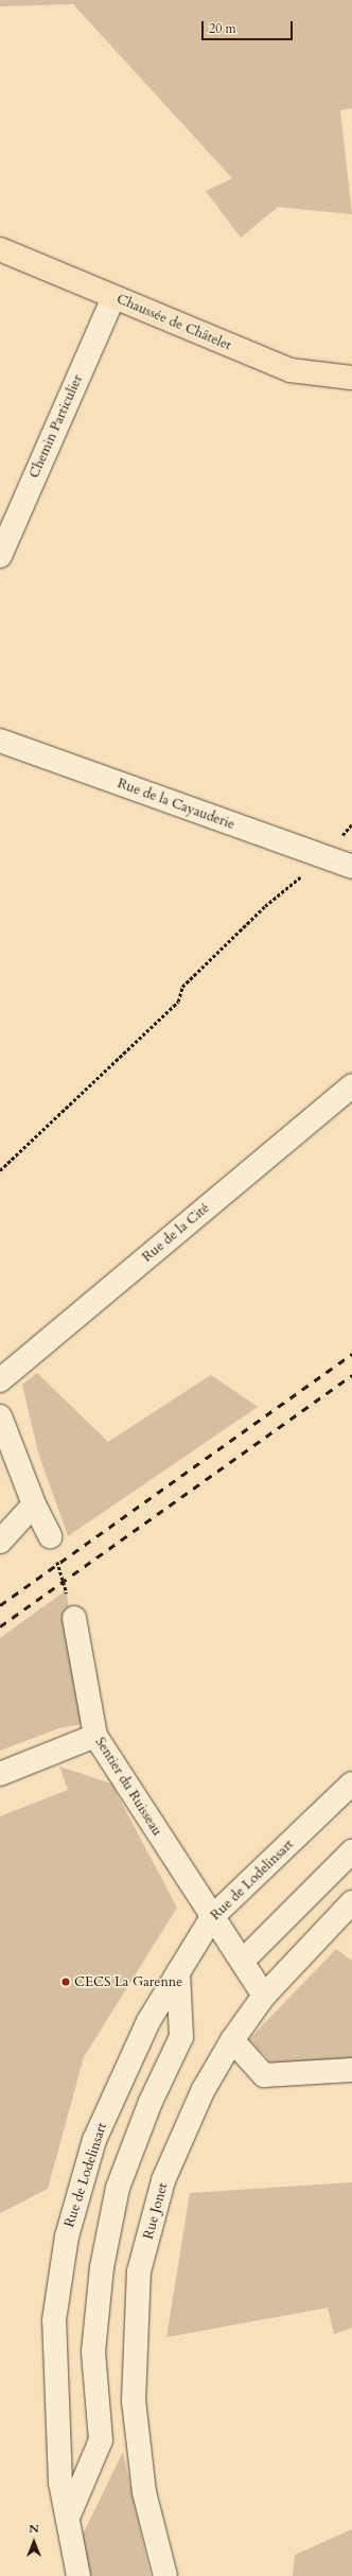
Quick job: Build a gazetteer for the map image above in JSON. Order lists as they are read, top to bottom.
{
  "streets": {
    "main road": ["Chaussée de Châtelet"],
    "street": [
      "Chemin Particulier",
      "Rue de la Cayauderie",
      "Rue de la Cité",
      "Sentier du Ruisseau",
      "Rue de Lodelinsart",
      "Rue Jonet"
    ]
  },
  "crossings": [
    ["Chaussée de Châtelet", "Chemin Particulier"],
    ["Sentier du Ruisseau", "Rue de Lodelinsart"],
    ["Sentier du Ruisseau", "Rue Jonet"]
  ],
  "places": ["CECS La Garenne"],
  "scale_bar": "20 m",
  "north": "top"
}
